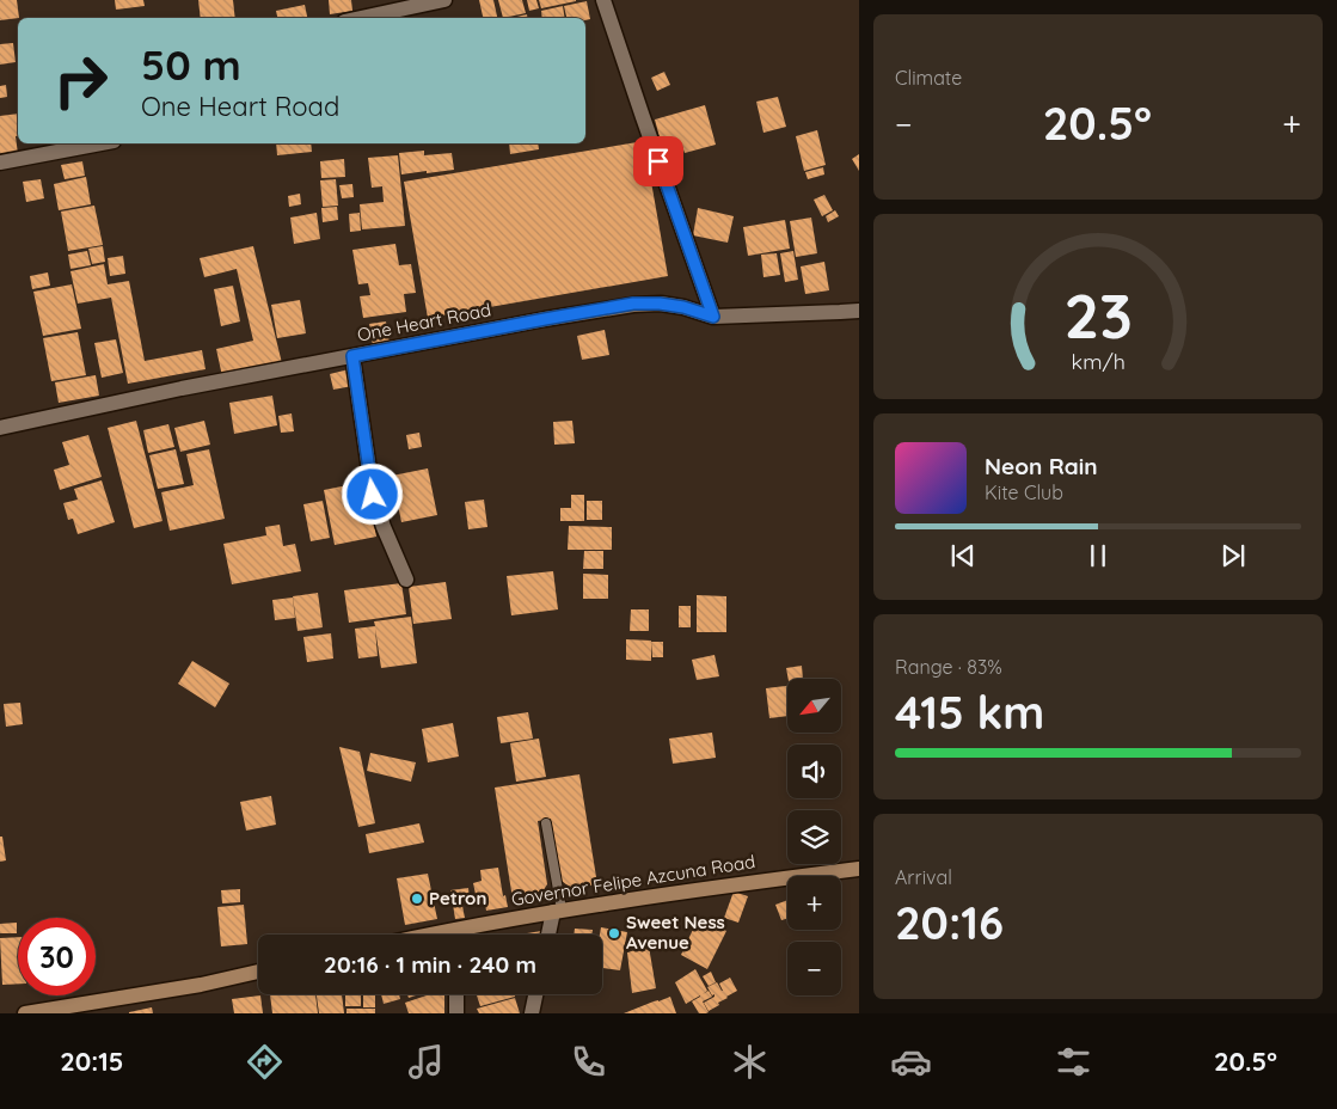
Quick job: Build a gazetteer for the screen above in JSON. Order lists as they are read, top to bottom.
{
  "streets": {
    "street": ["One Heart Road", "Governor Felipe Azcuna Road"]
  },
  "places": ["Petron", "Sweet Ness Avenue"],
  "north": "bottom left",
  "page": {
    "tile": [
      "Climate",
      ["Range · 83%", "415 km"],
      ["Arrival", "20:16"]
    ],
    "turn": ["50 m", "One Heart Road"],
    "heat": ["−", "20.5°", "+"],
    "song": ["Neon Rain", "Kite Club"],
    "map_buttons": ["+", "−"],
    "limit": "30",
    "trip": "20:16 · 1 min · 240 m",
    "tabs": ["20:15", "20.5°"],
    "gauge": ["23", "km/h"]
  }
}
